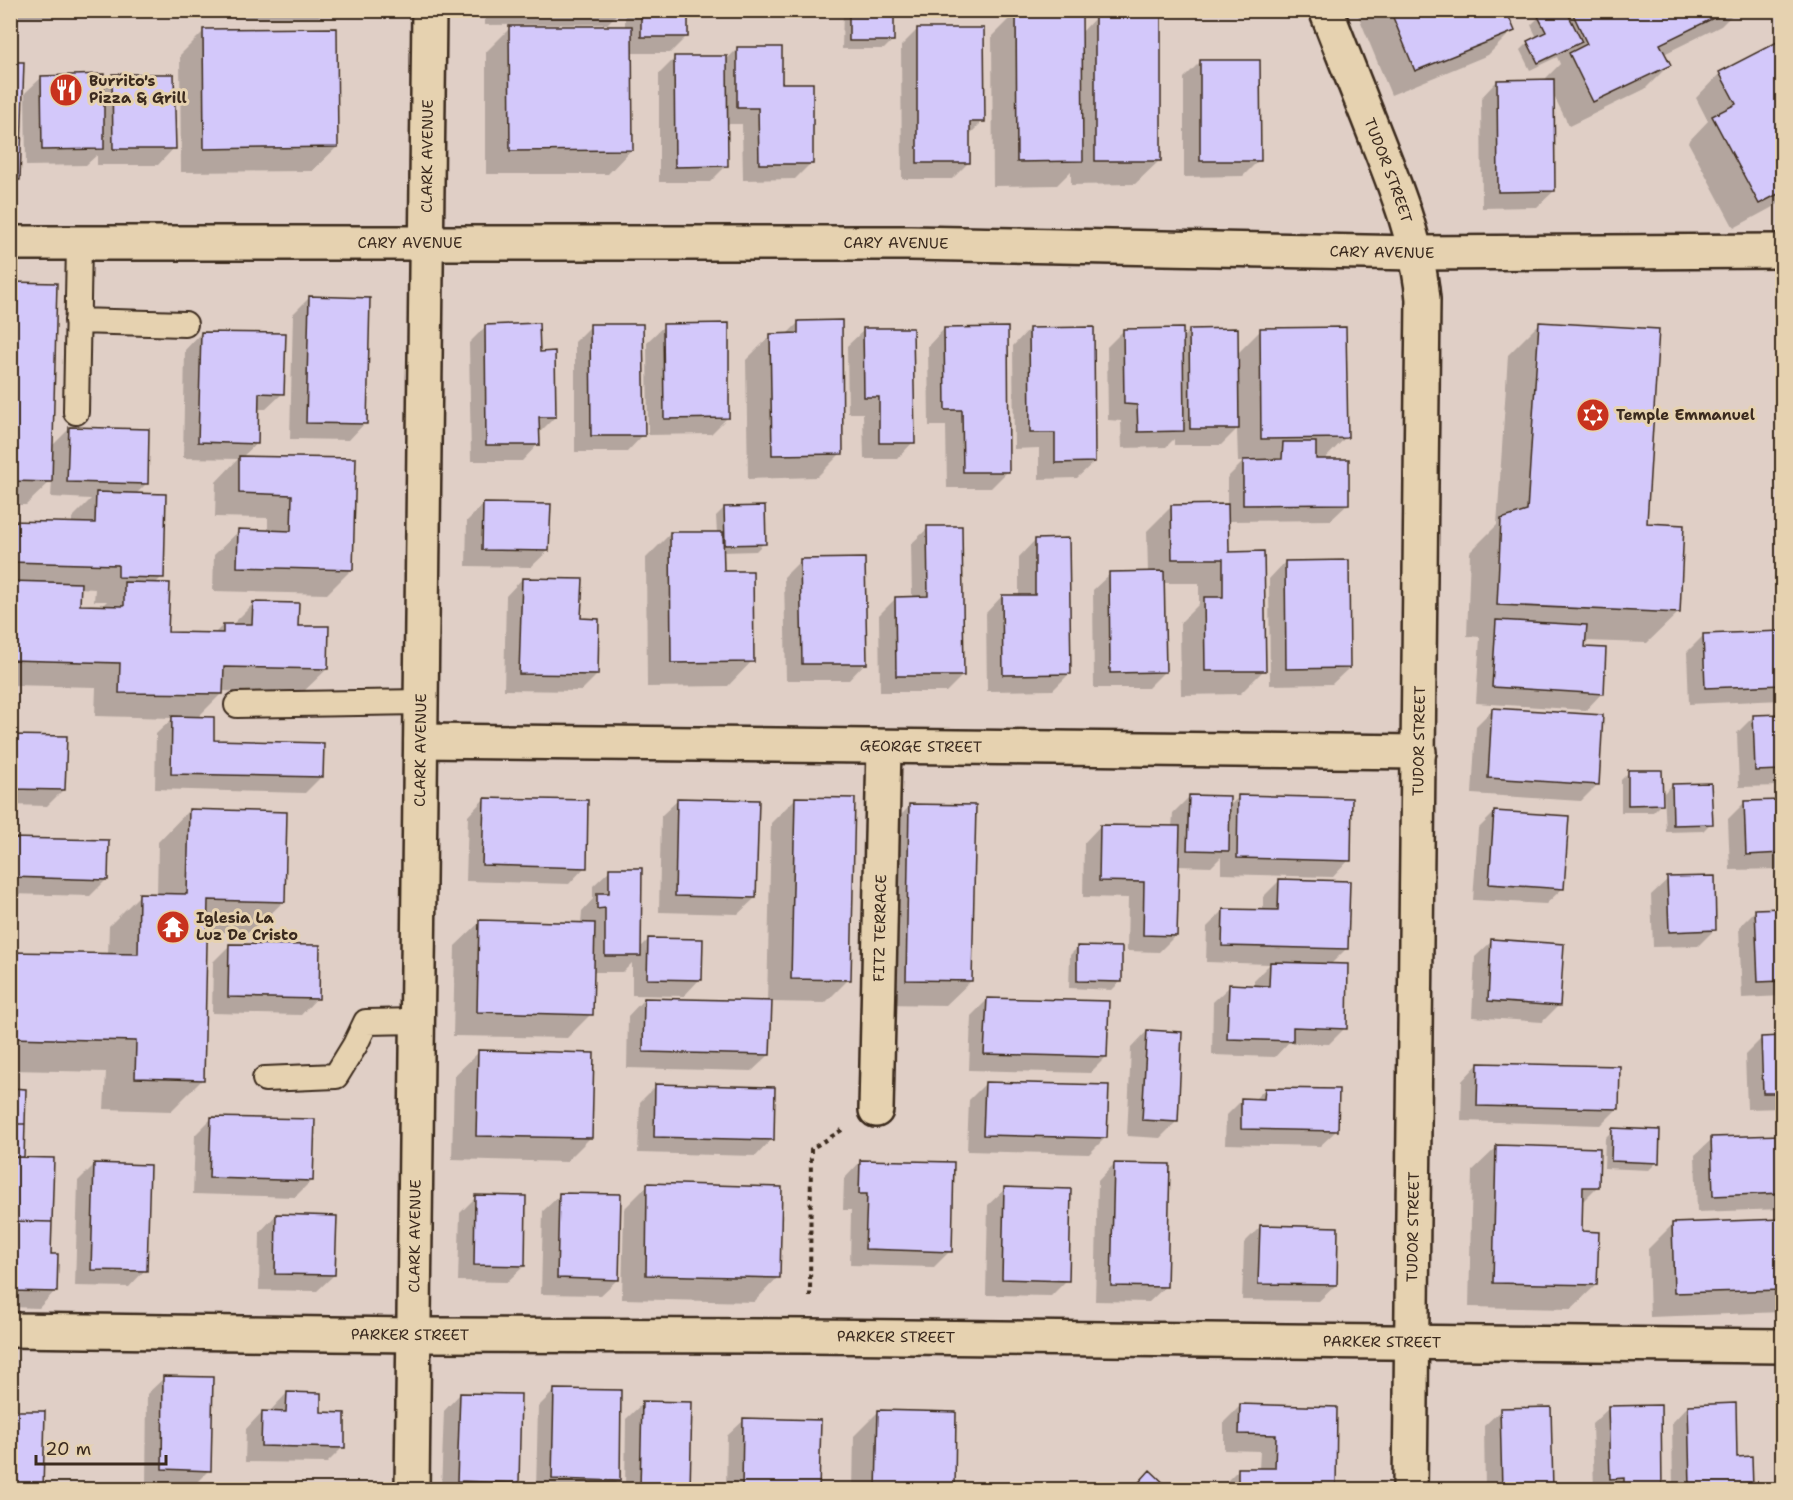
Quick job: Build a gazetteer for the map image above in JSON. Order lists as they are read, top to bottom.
{
  "streets": {
    "street": [
      "CLARK AVENUE",
      "TUDOR STREET",
      "CARY AVENUE",
      "GEORGE STREET",
      "FITZ TERRACE",
      "PARKER STREET"
    ]
  },
  "crossings": [
    ["CLARK AVENUE", "CARY AVENUE"],
    ["CLARK AVENUE", "GEORGE STREET"],
    ["CLARK AVENUE", "PARKER STREET"],
    ["TUDOR STREET", "CARY AVENUE"],
    ["TUDOR STREET", "GEORGE STREET"],
    ["TUDOR STREET", "PARKER STREET"],
    ["GEORGE STREET", "FITZ TERRACE"]
  ],
  "places": {
    "restaurant": ["Burrito's Pizza & Grill"],
    "synagogue": ["Temple Emmanuel"],
    "temple": ["Iglesia La Luz De Cristo"]
  },
  "scale_bar": "20 m"
}
